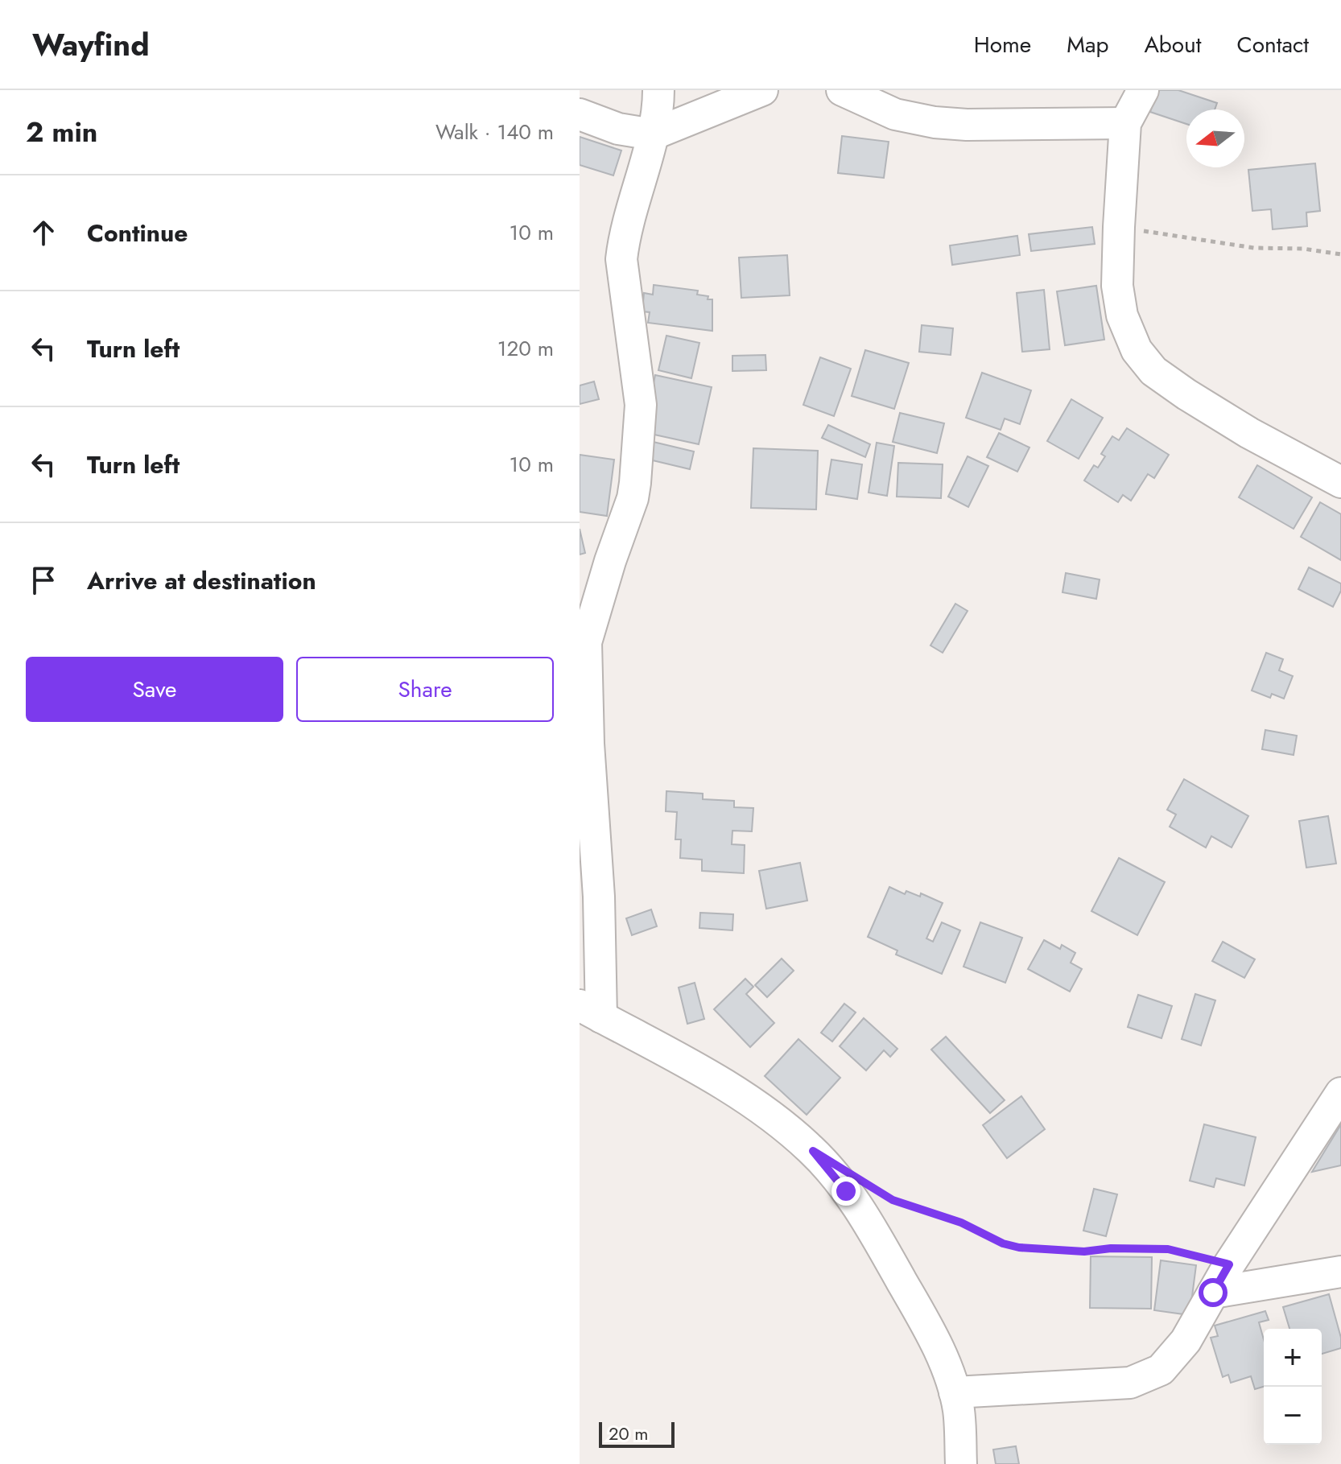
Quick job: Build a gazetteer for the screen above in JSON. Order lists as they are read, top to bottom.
{
  "scale_bar": "20 m",
  "north": "left",
  "page": {
    "header": "Wayfind",
    "nav": [
      "Home",
      "Map",
      "About",
      "Contact"
    ],
    "heading": ["2 min", "Walk · 140 m"],
    "list": [
      ["Continue", "10 m"],
      ["Turn left", "120 m"],
      ["Turn left", "10 m"],
      "Arrive at destination"
    ],
    "buttons": ["Save", "Share"],
    "map_buttons": ["+", "−"],
    "scale": "20 m"
  }
}
